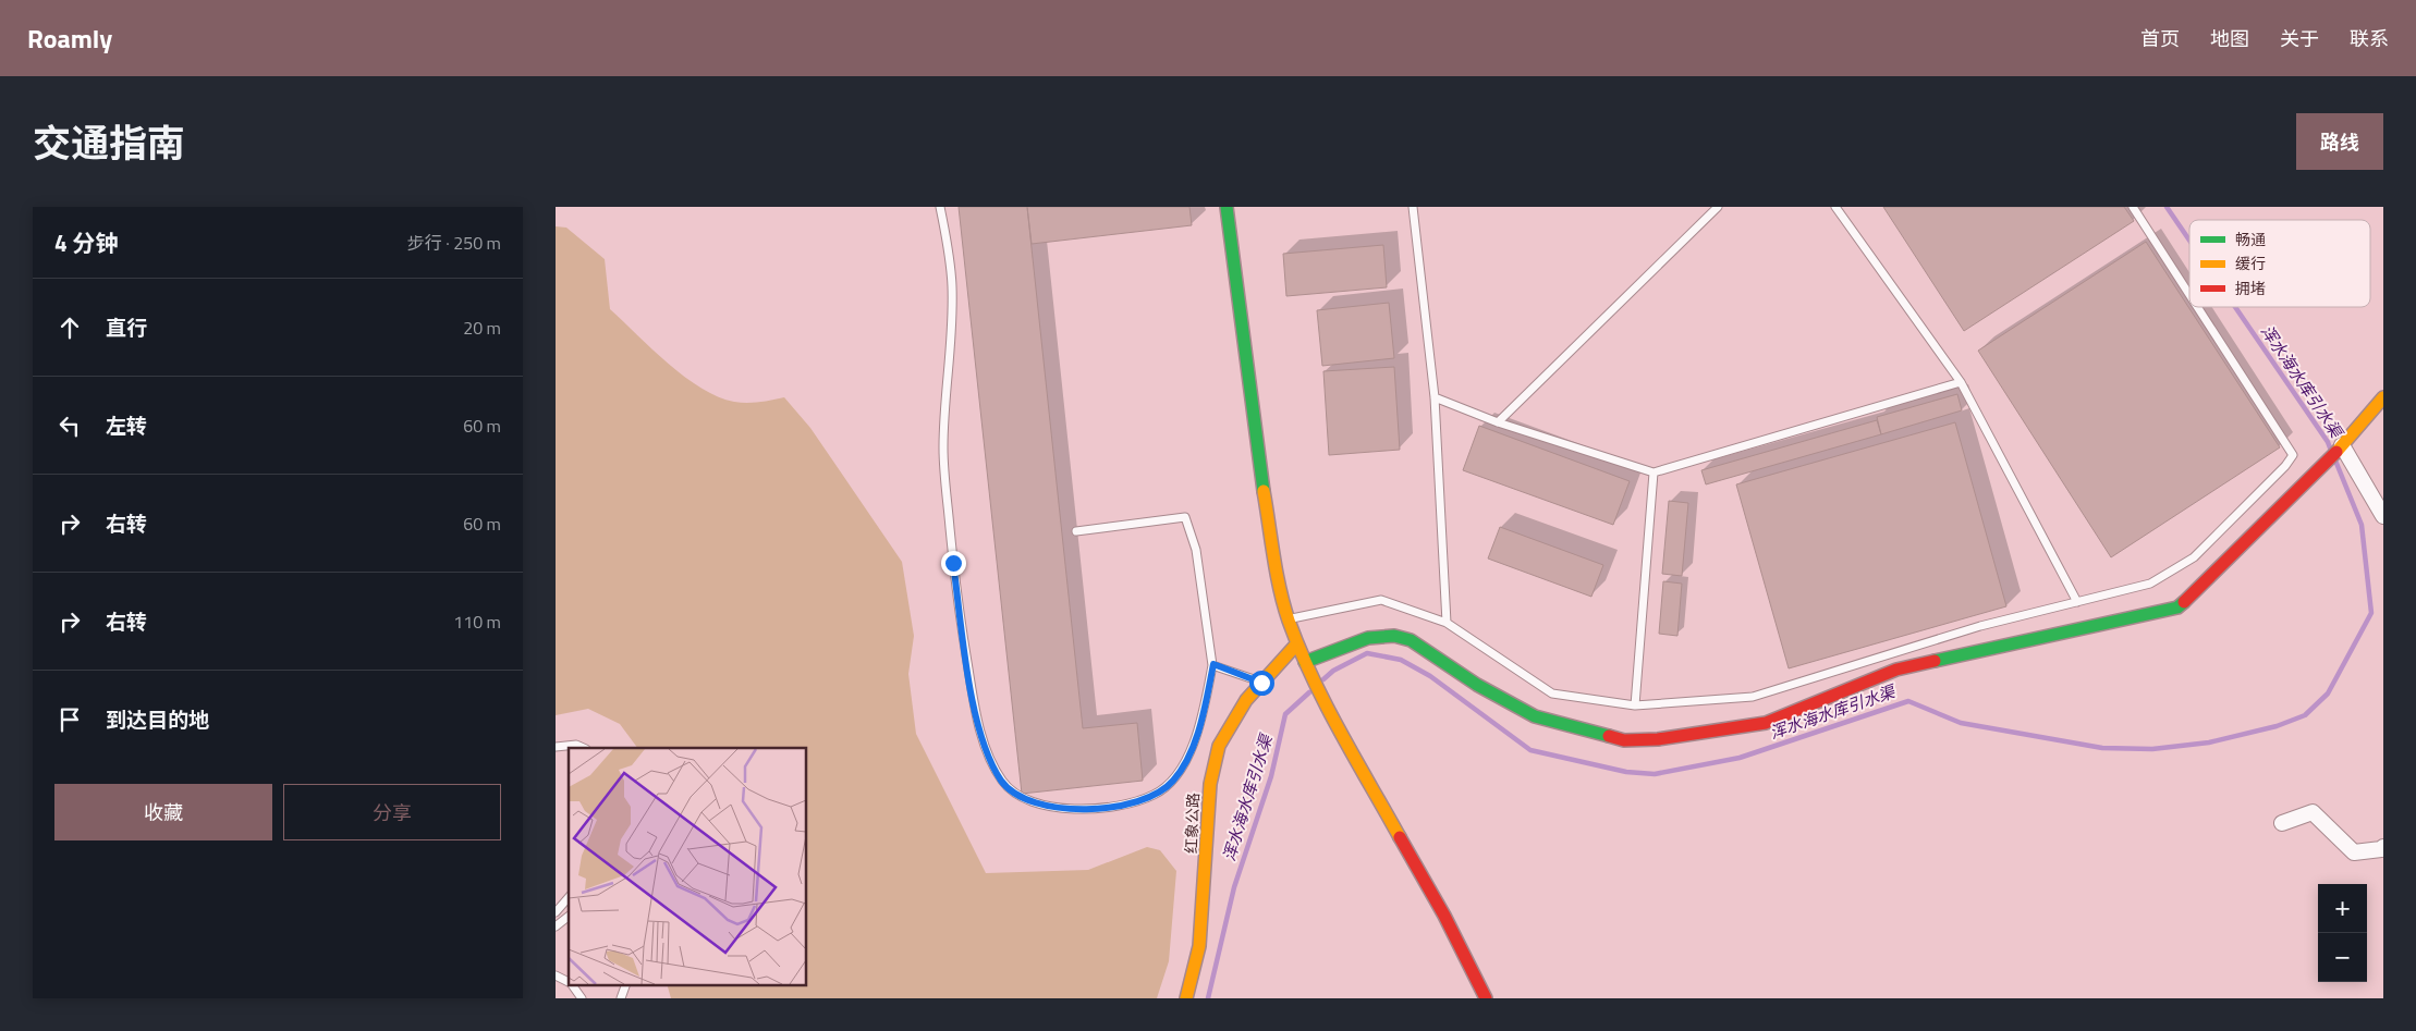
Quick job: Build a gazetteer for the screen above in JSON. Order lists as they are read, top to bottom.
{
  "streets": {
    "main road": ["红象公路"]
  },
  "water": ["浑水海水库引水渠"],
  "legend": ["畅通", "缓行", "拥堵"],
  "page": {
    "header": "Roamly",
    "nav": [
      "首页",
      "地图",
      "关于",
      "联系"
    ],
    "title": "交通指南",
    "buttons": [
      "路线",
      ["收藏", "分享"]
    ],
    "heading": ["4 分钟", "步行 · 250 m"],
    "list": [
      ["直行", "20 m"],
      ["左转", "60 m"],
      ["右转", "60 m"],
      ["右转", "110 m"],
      "到达目的地"
    ],
    "map_buttons": ["+", "−"]
  }
}
